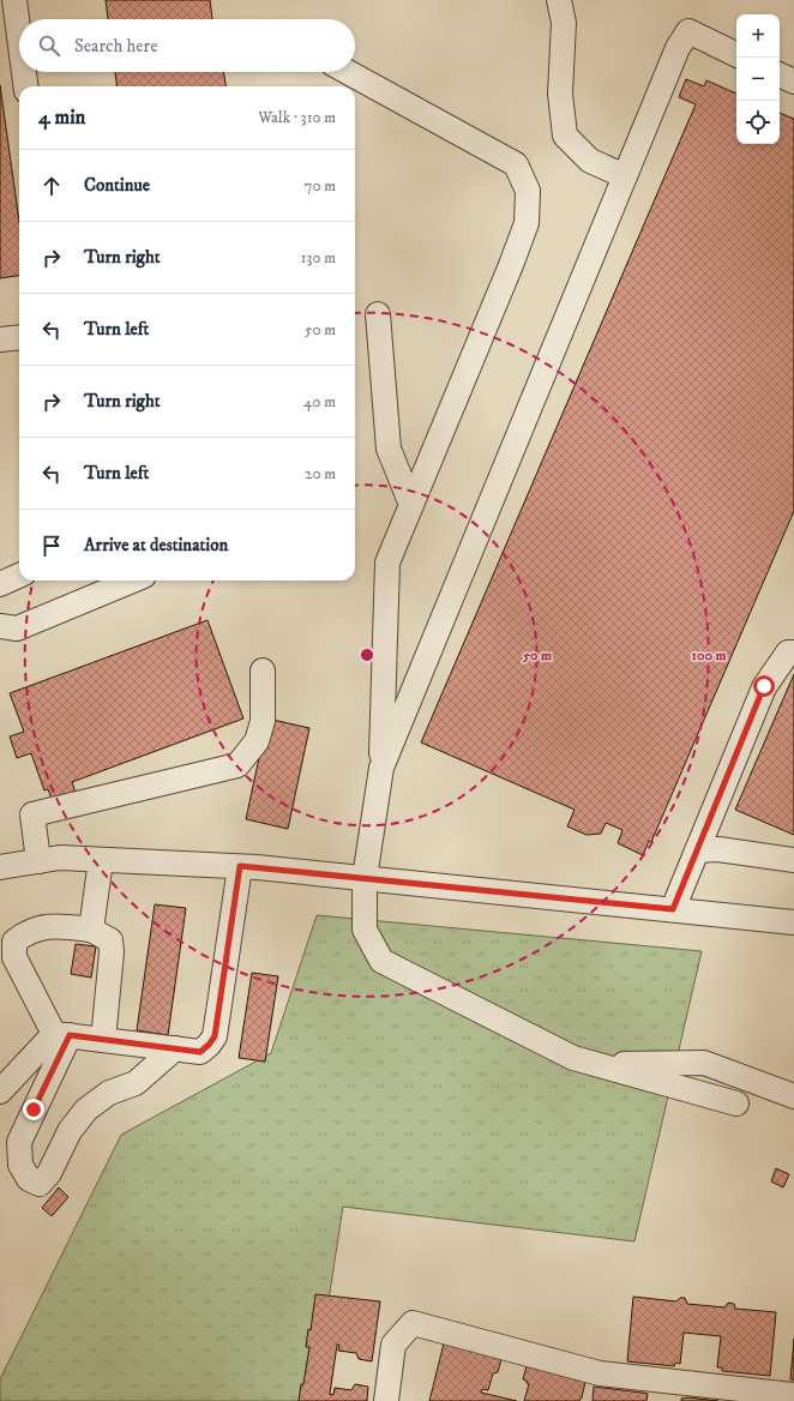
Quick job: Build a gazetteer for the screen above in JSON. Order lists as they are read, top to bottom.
{
  "page": {
    "map_buttons": ["+", "−"],
    "search": "Search here",
    "heading": ["4 min", "Walk · 310 m"],
    "list": [
      ["Continue", "70 m"],
      ["Turn right", "130 m"],
      ["Turn left", "50 m"],
      ["Turn right", "40 m"],
      ["Turn left", "20 m"],
      "Arrive at destination"
    ]
  },
  "rings": ["50 m", "100 m"]
}
